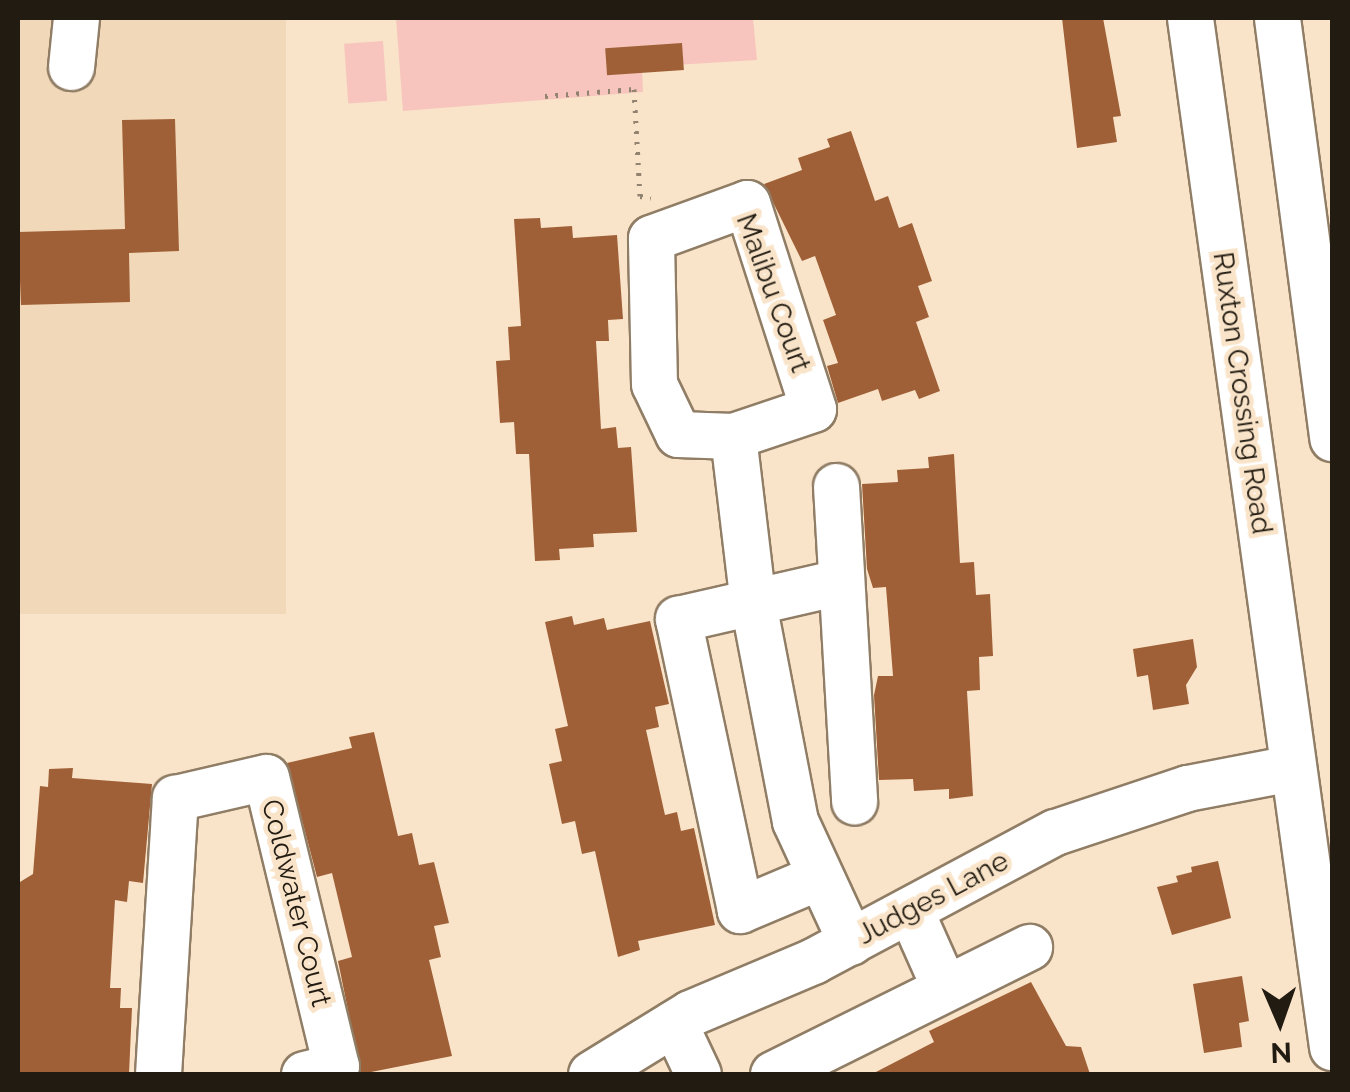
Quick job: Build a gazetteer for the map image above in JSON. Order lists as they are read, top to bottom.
{
  "streets": {
    "street": [
      "Malibu Court",
      "Ruxton Crossing Road",
      "Judges Lane",
      "Coldwater Court"
    ]
  },
  "crossings": [
    ["Ruxton Crossing Road", "Judges Lane"]
  ],
  "north": "bottom"
}
